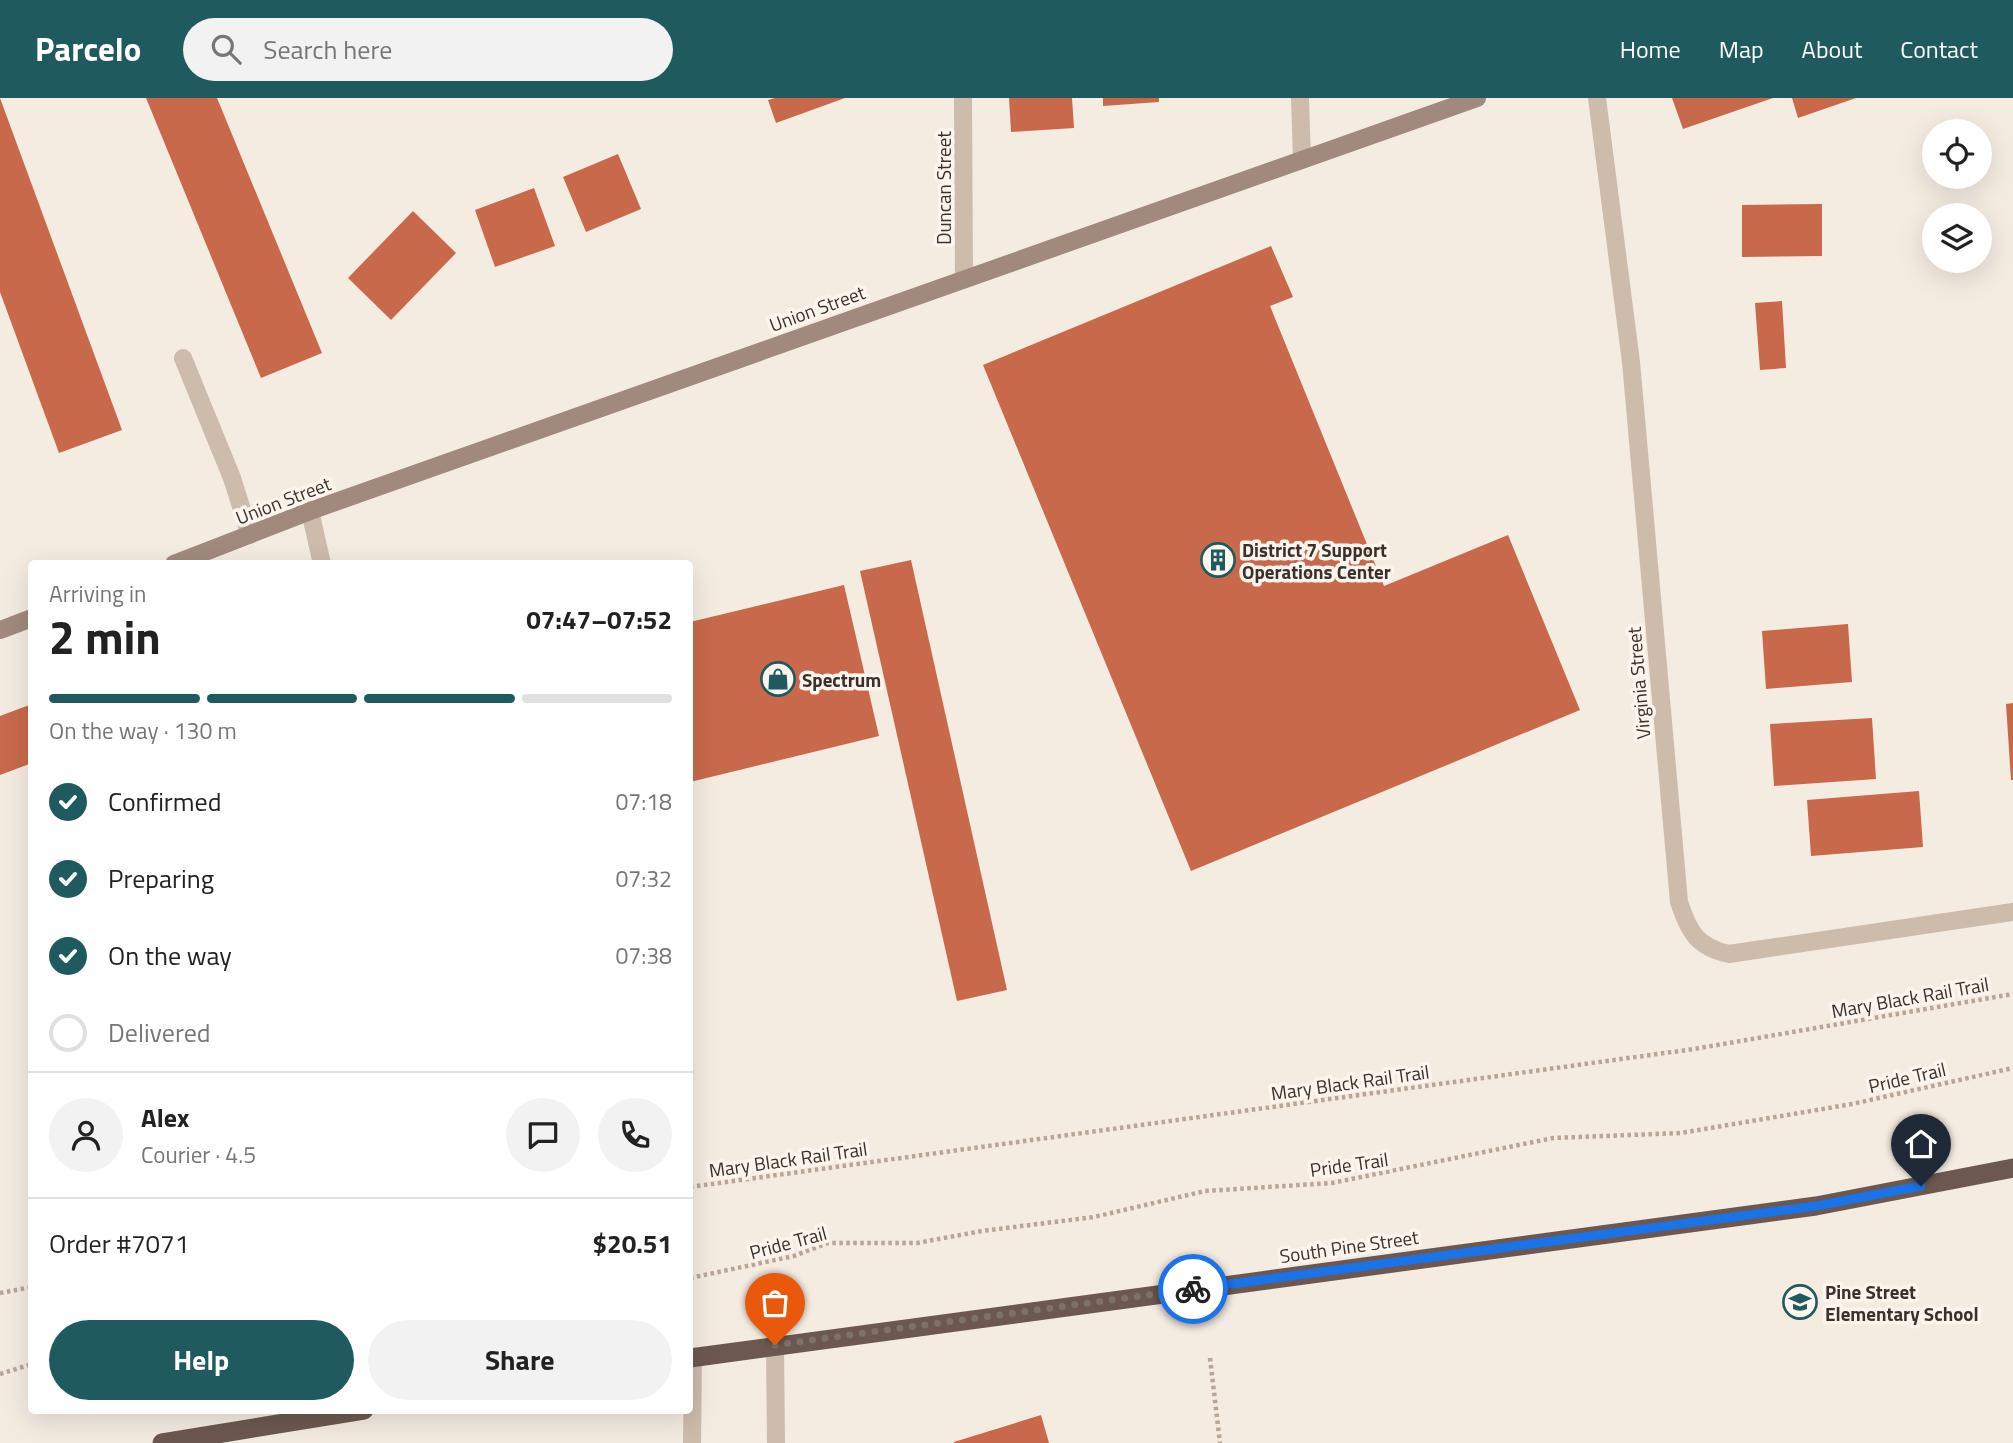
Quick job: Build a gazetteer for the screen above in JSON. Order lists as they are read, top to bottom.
{
  "streets": {
    "highway": ["South Pine Street"],
    "main road": ["Union Street"],
    "street": ["Duncan Street", "Virginia Street"],
    "path": ["Mary Black Rail Trail", "Pride Trail"]
  },
  "crossings": [
    ["Duncan Street", "Union Street"]
  ],
  "places": {
    "building": ["District 7 Support Operations Center"],
    "shop": ["Spectrum"],
    "school or university": ["Pine Street Elementary School"]
  },
  "page": {
    "header": "Parcelo",
    "search": "Search here",
    "nav": [
      "Home",
      "Map",
      "About",
      "Contact"
    ],
    "heading": ["2 min", "Arriving in", "07:47–07:52"],
    "panel": [
      "Alex",
      "Courier · 4.5",
      "Order #7071",
      "$20.51"
    ],
    "bar": "On the way · 130 m",
    "list": [
      ["Confirmed", "07:18"],
      ["Preparing", "07:32"],
      ["On the way", "07:38"],
      "Delivered"
    ],
    "buttons": ["Help", "Share"]
  }
}
